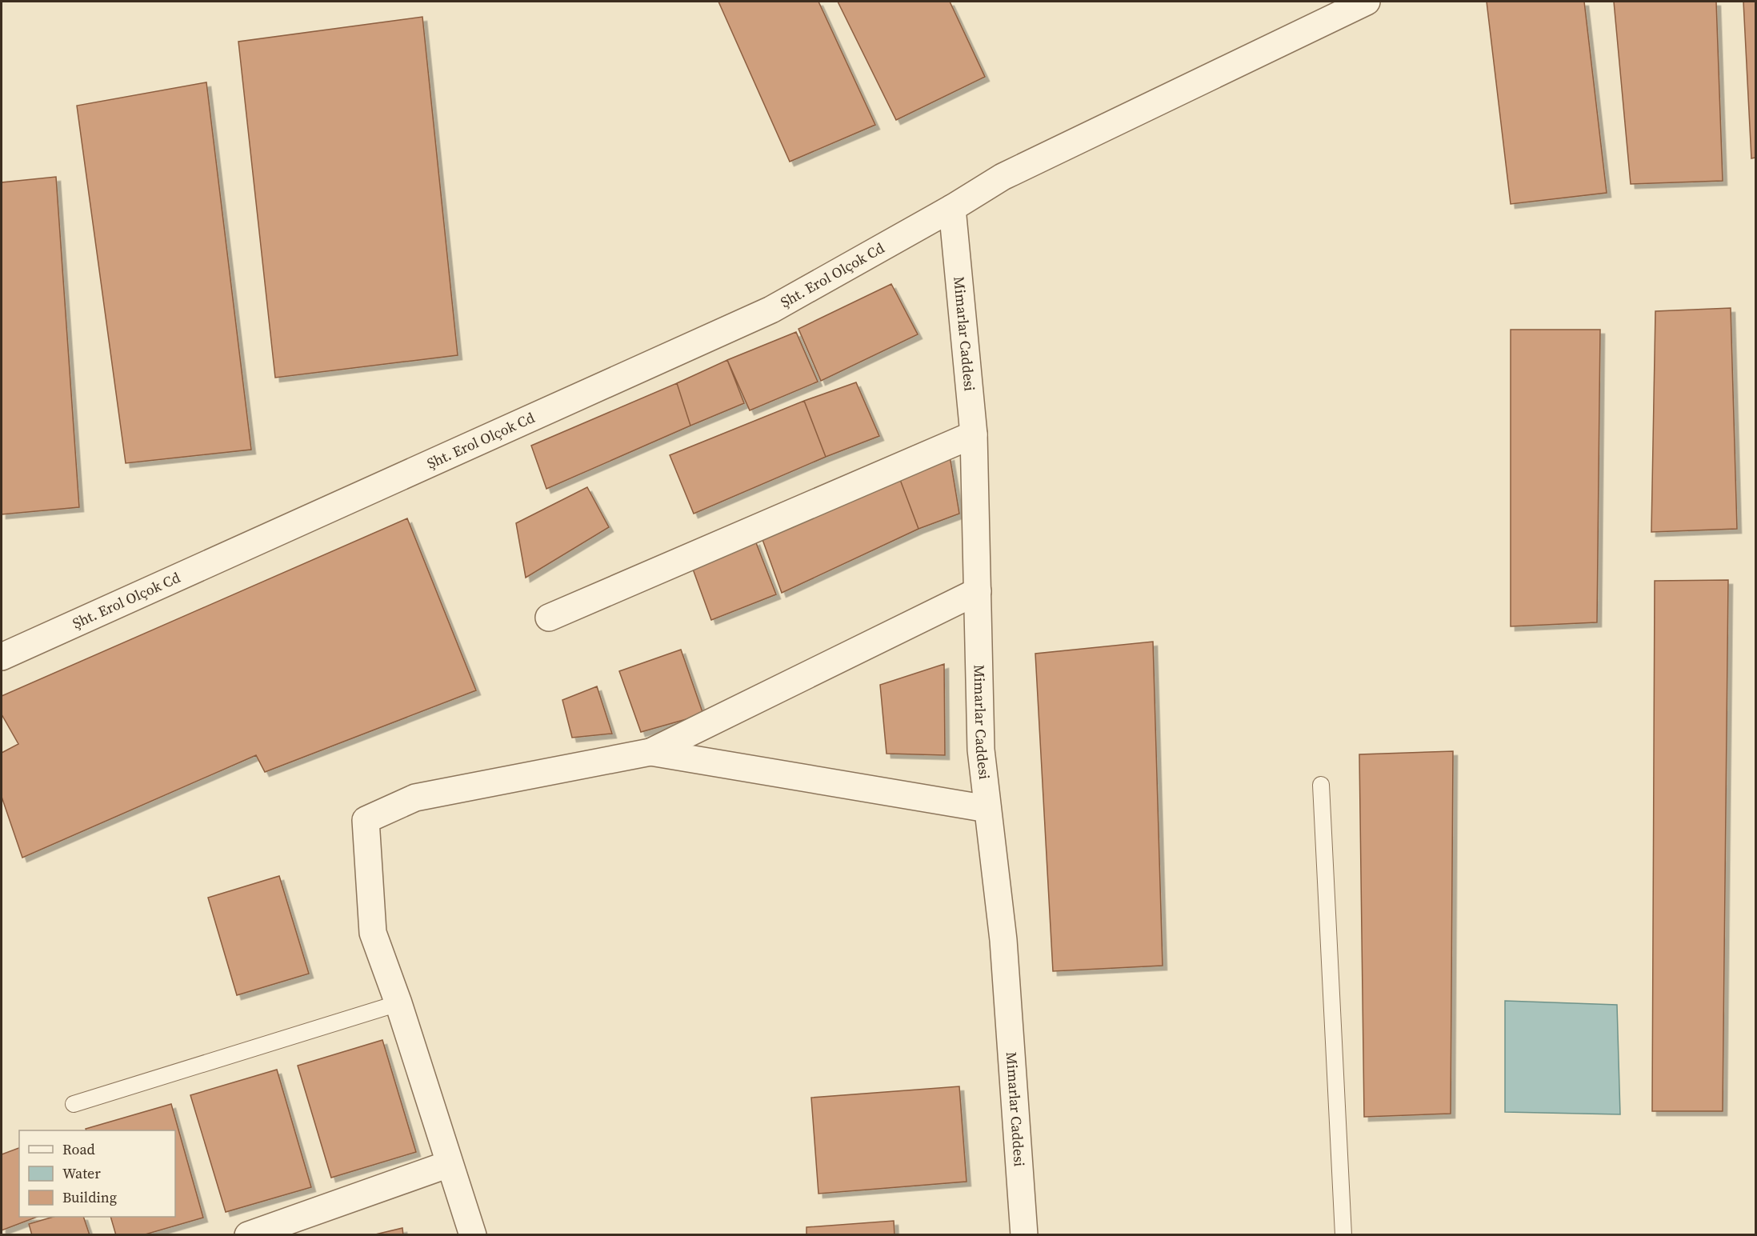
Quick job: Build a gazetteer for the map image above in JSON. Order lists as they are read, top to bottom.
{
  "streets": {
    "street": ["Şht. Erol Olçok Cd", "Mimarlar Caddesi"]
  },
  "crossings": [
    ["Şht. Erol Olçok Cd", "Mimarlar Caddesi"]
  ],
  "legend": ["Road", "Water", "Building"]
}
